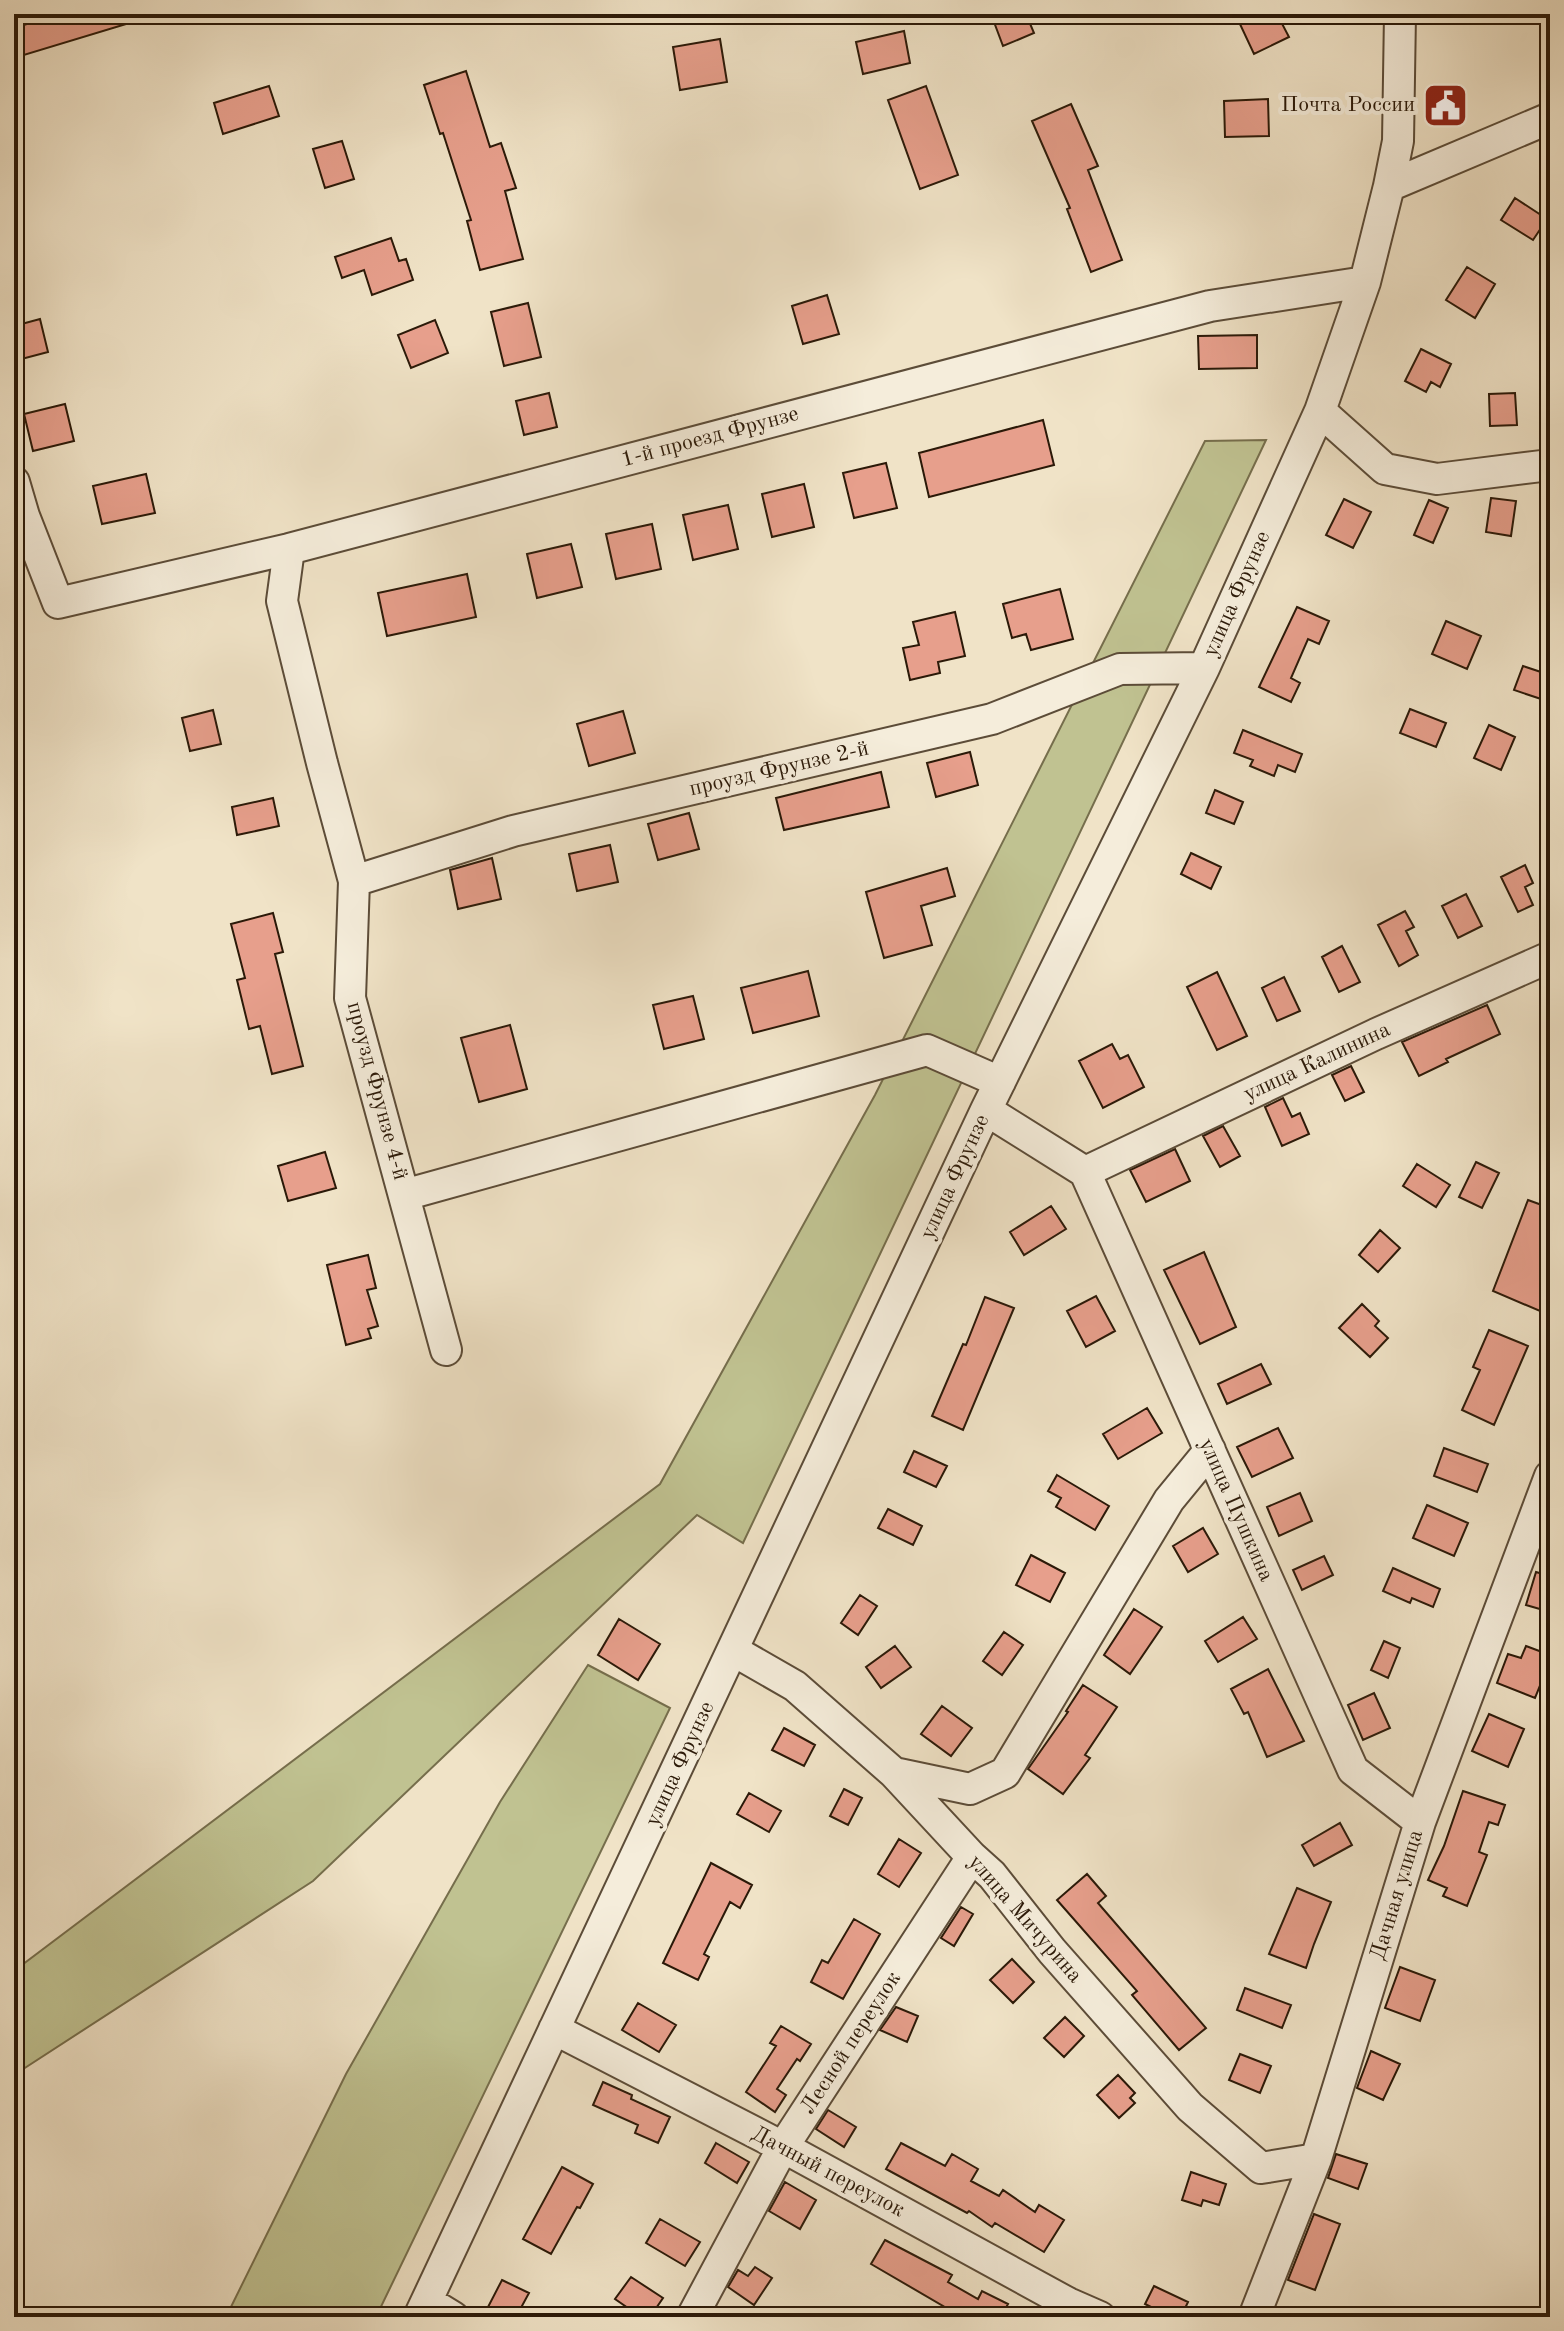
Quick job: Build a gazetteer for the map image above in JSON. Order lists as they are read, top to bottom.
{
  "streets": {
    "street": [
      "1-й проезд Фрунзе",
      "улица Фрунзе",
      "проузд Фрунзе 2-й",
      "улица Калинина",
      "проузд Фрунзе 4-й",
      "улица Пушкина",
      "Дачная улица",
      "улица Мичурина",
      "Лесной переулок",
      "Дачный переулок"
    ]
  },
  "crossings": [
    ["1-й проезд Фрунзе", "улица Фрунзе"],
    ["1-й проезд Фрунзе", "проузд Фрунзе 4-й"],
    ["улица Фрунзе", "проузд Фрунзе 2-й"],
    ["улица Фрунзе", "улица Мичурина"],
    ["улица Фрунзе", "Дачный переулок"],
    ["проузд Фрунзе 2-й", "проузд Фрунзе 4-й"],
    ["улица Калинина", "улица Пушкина"],
    ["улица Пушкина", "Дачная улица"],
    ["Дачная улица", "улица Мичурина"],
    ["улица Мичурина", "Лесной переулок"],
    ["Лесной переулок", "Дачный переулок"]
  ],
  "places": {
    "public building": ["Почта России"]
  }
}
